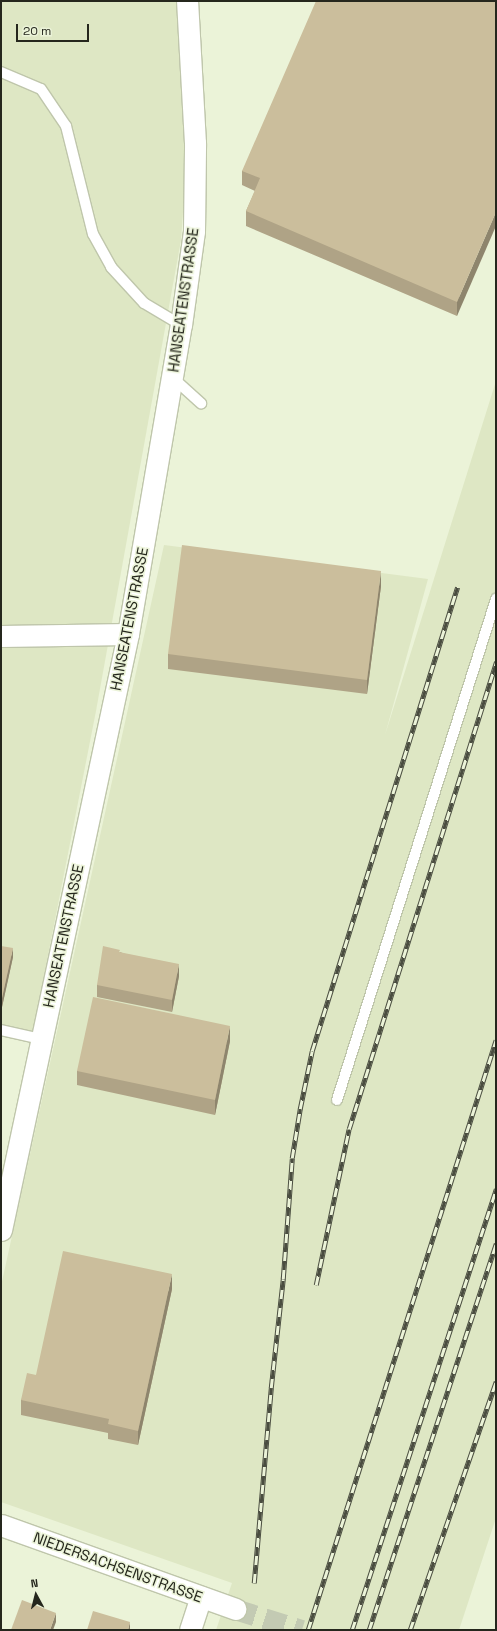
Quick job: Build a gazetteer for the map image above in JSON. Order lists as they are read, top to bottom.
{
  "streets": {
    "street": ["HANSEATENSTRASSE", "NIEDERSACHSENSTRASSE"]
  },
  "scale_bar": "20 m",
  "north": "top"
}
